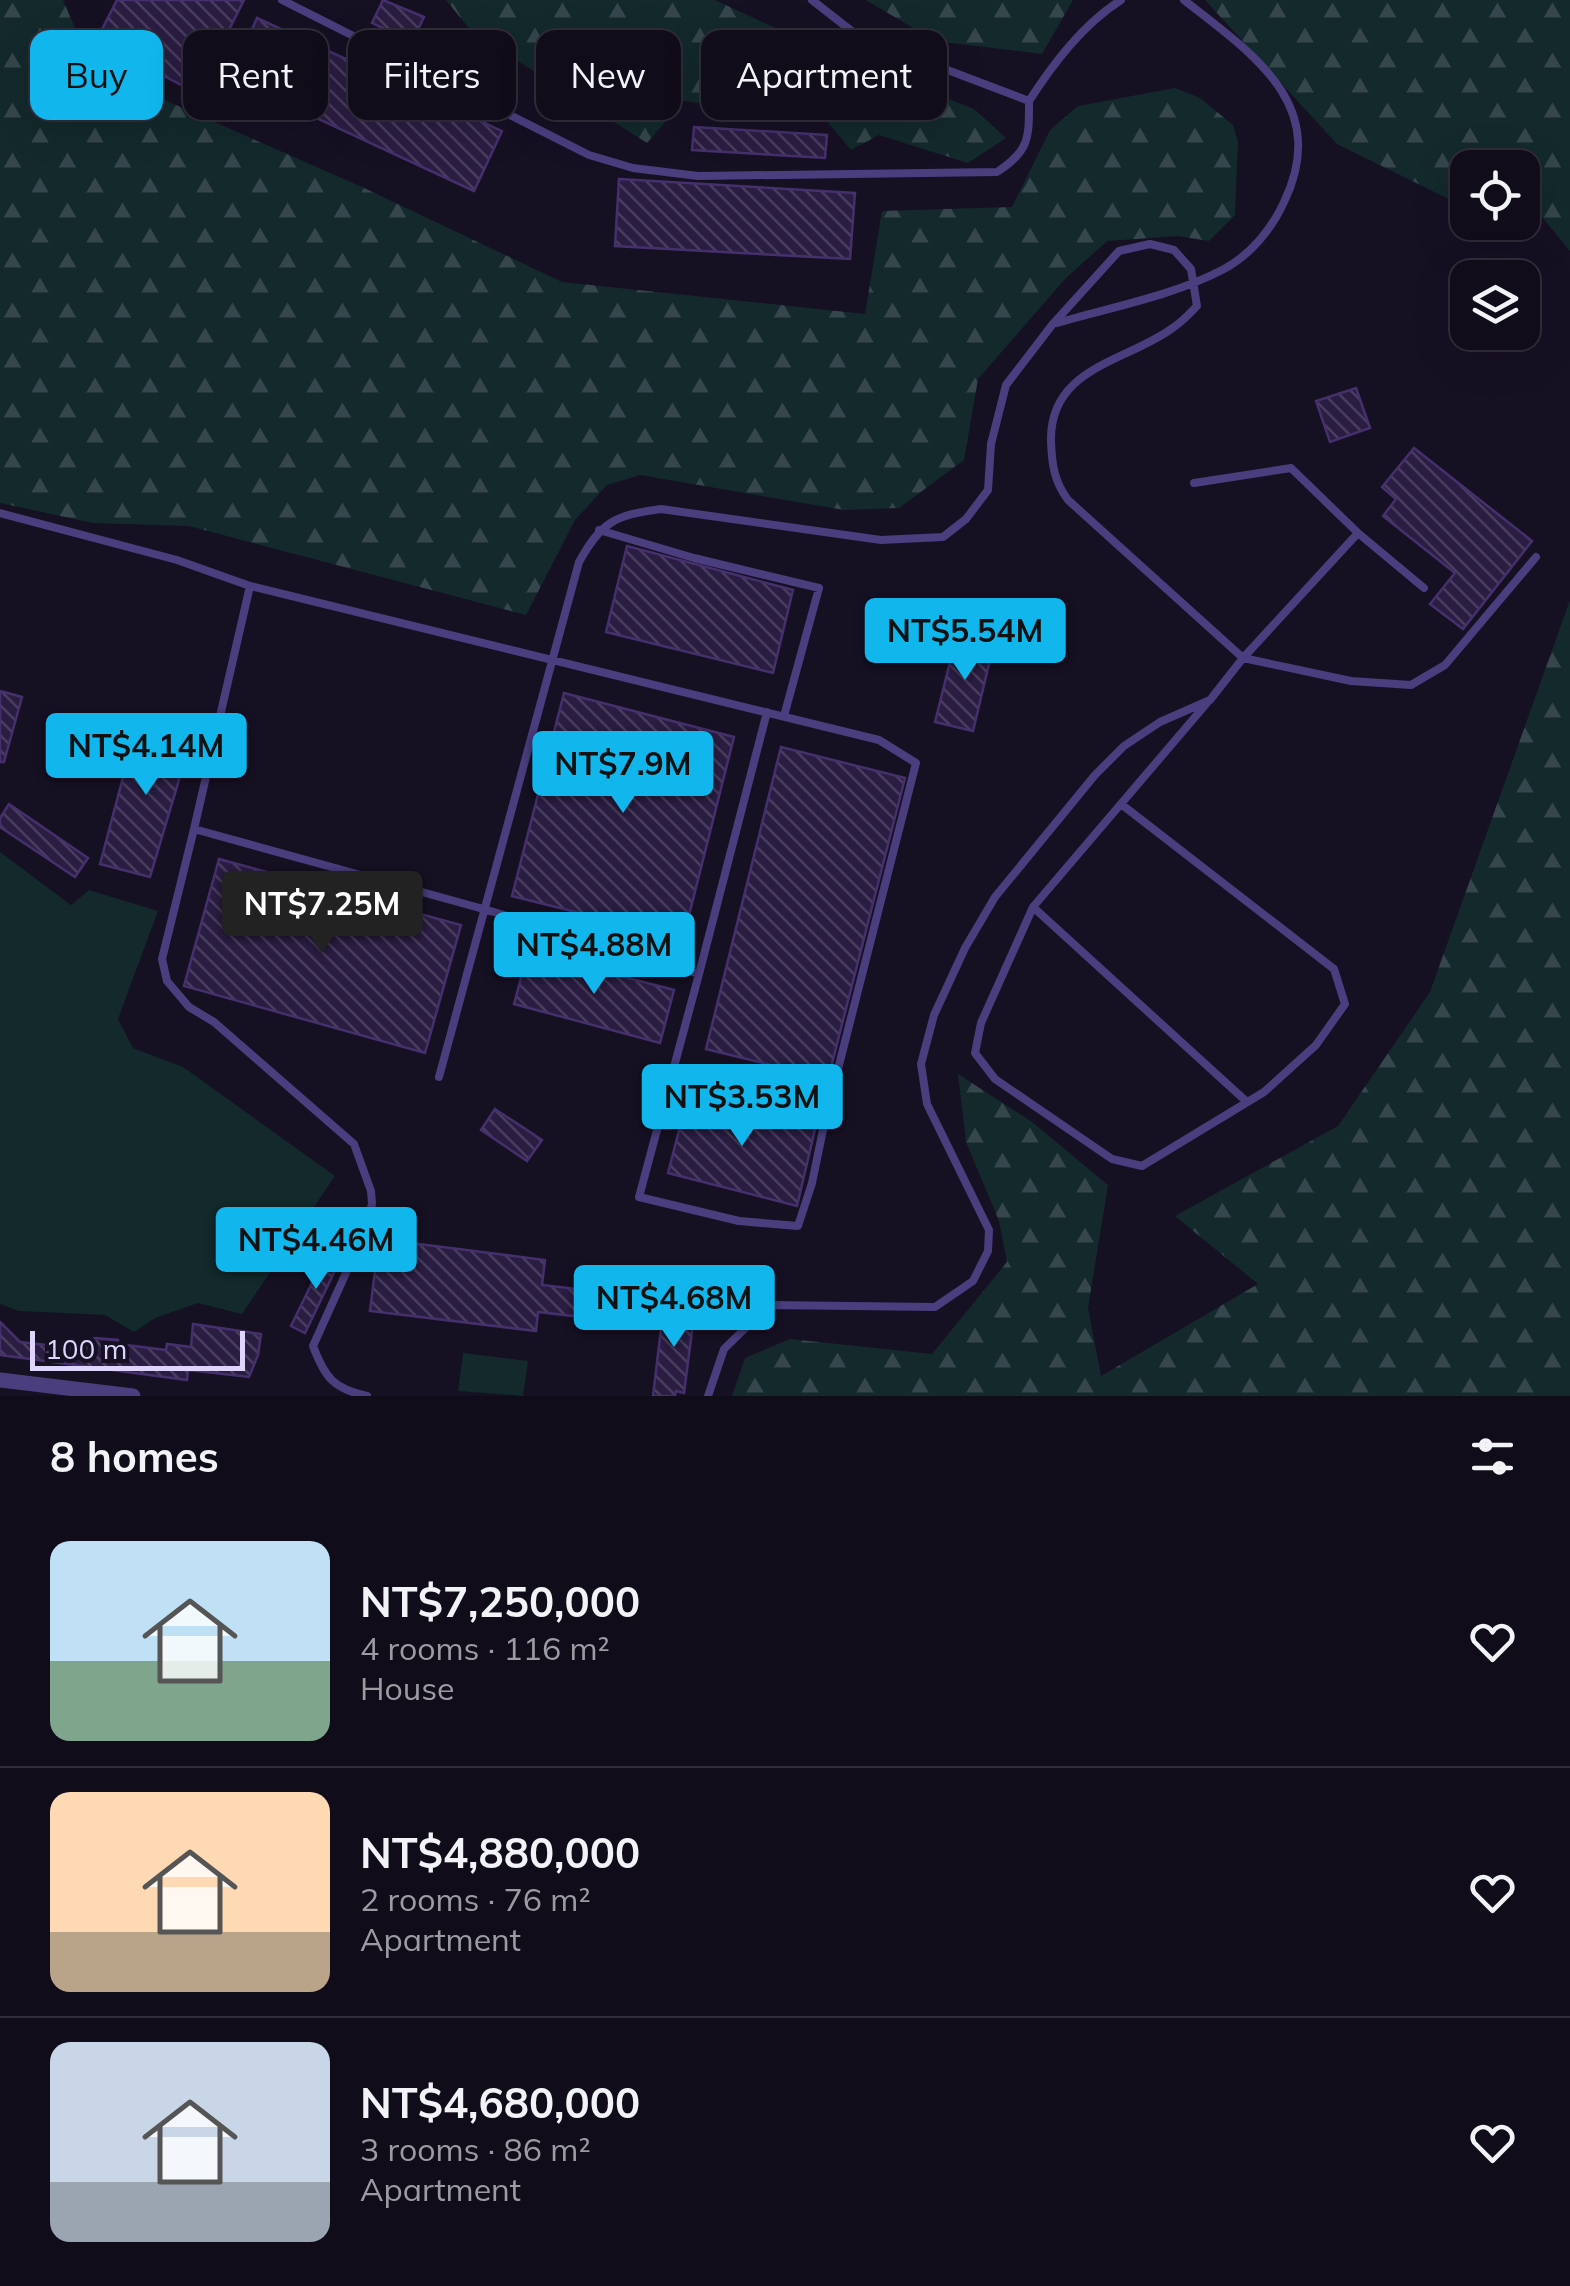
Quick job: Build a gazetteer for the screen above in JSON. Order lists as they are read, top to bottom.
{
  "scale_bar": "100 m",
  "page": {
    "chip": [
      "Buy",
      "Rent",
      "Filters",
      "New",
      "Apartment"
    ],
    "price": [
      "NT$5.54M",
      "NT$4.14M",
      "NT$7.9M",
      "NT$7.25M",
      "NT$4.88M",
      "NT$3.53M",
      "NT$4.46M",
      "NT$4.68M"
    ],
    "scale": "100 m",
    "heading": "8 homes",
    "list": [
      {
        "name": "NT$7,250,000",
        "note": "4 rooms · 116 m² · House"
      },
      {
        "name": "NT$4,880,000",
        "note": "2 rooms · 76 m² · Apartment"
      },
      {
        "name": "NT$4,680,000",
        "note": "3 rooms · 86 m² · Apartment"
      }
    ]
  }
}
